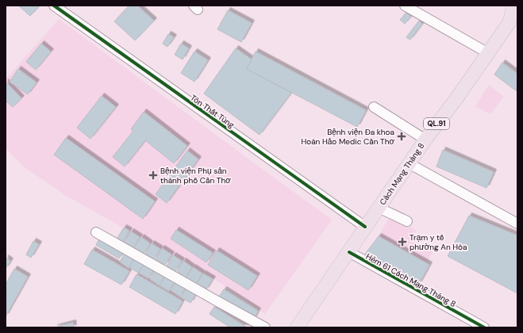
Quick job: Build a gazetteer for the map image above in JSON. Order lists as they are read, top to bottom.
{
  "streets": {
    "highway": ["QL.91", "Cách Mạng Tháng 8"],
    "street": ["Tôn Thất Tùng", "Hẻm 61 Cách Mạng Tháng 8"]
  },
  "crossings": [
    ["Tôn Thất Tùng", "Cách Mạng Tháng 8"],
    ["Cách Mạng Tháng 8", "Hẻm 61 Cách Mạng Tháng 8"]
  ],
  "places": {
    "health": ["Bệnh viện Đa khoa Hoàn Hảo Medic Cần Thơ", "Bệnh viện Phụ sản thành phố Cần Thơ", "Trạm y tế phường An Hòa"]
  }
}
